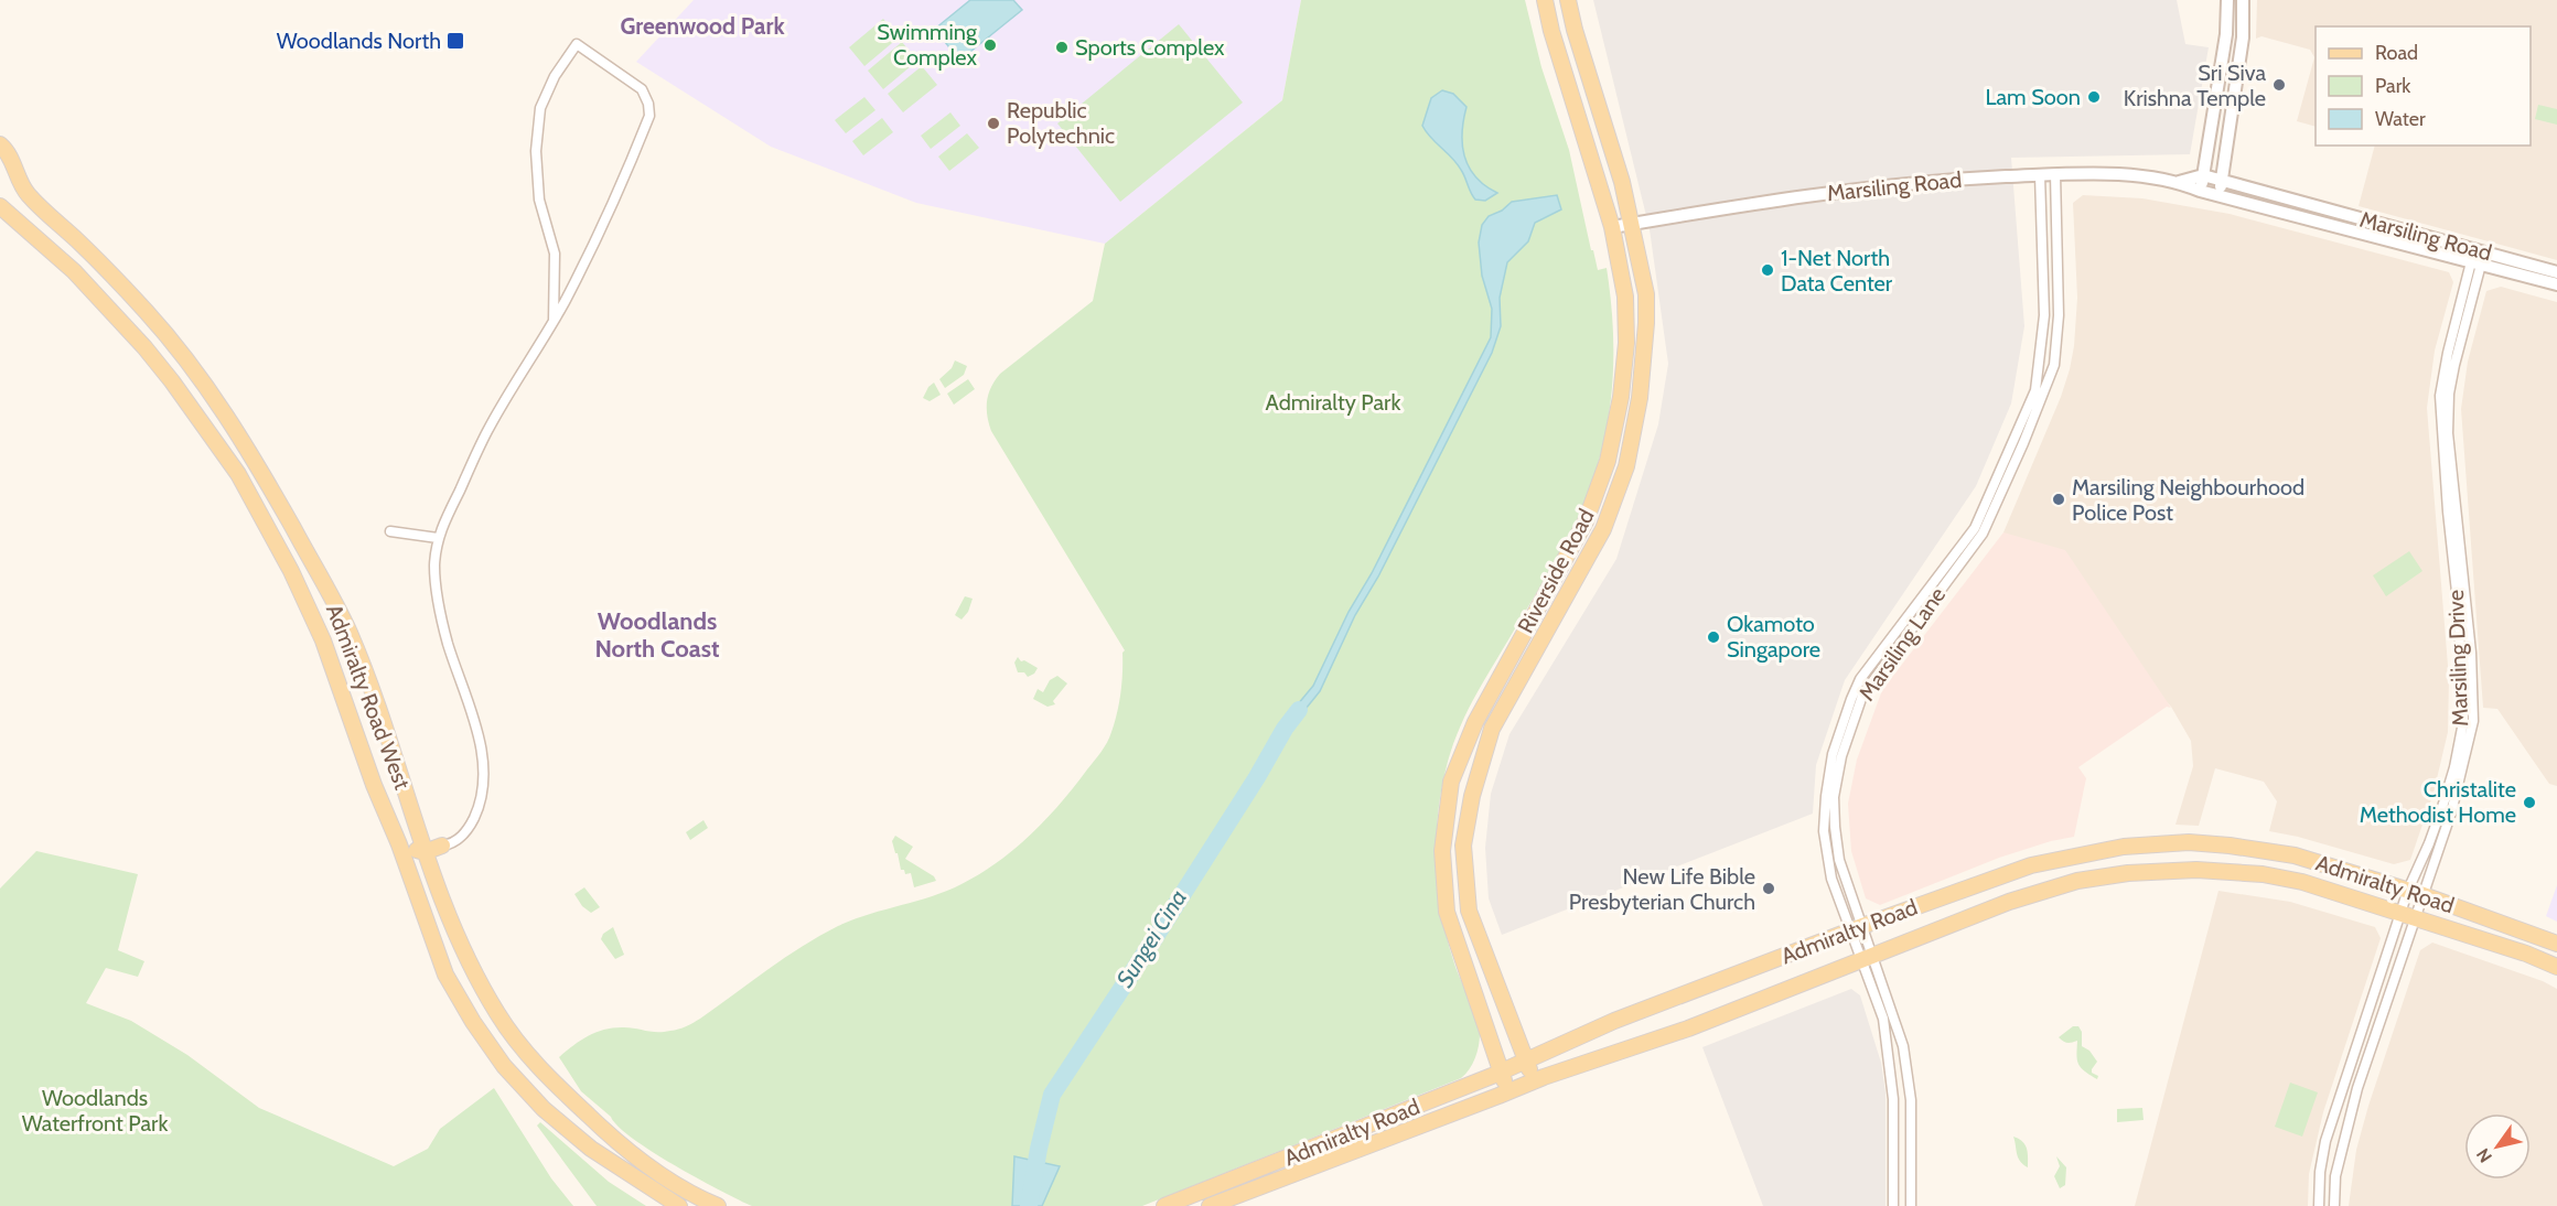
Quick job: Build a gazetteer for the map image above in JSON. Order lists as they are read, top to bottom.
{
  "streets": {
    "main road": ["Riverside Road", "Admiralty Road West", "Admiralty Road"],
    "street": ["Marsiling Road", "Marsiling Lane", "Marsiling Drive"]
  },
  "crossings": [
    ["Marsiling Road", "Riverside Road"],
    ["Marsiling Road", "Marsiling Lane"],
    ["Marsiling Road", "Marsiling Drive"],
    ["Riverside Road", "Admiralty Road"],
    ["Marsiling Lane", "Admiralty Road"],
    ["Marsiling Drive", "Admiralty Road"]
  ],
  "districts": ["Greenwood Park", "Woodlands North Coast"],
  "water": ["Sungei Cina"],
  "parks": ["Admiralty Park", "Woodlands Waterfront Park"],
  "places": {
    "transit": ["Woodlands North"],
    "other": [
      "Swimming Complex",
      "Sports Complex",
      "Sri Siva Krishna Temple",
      "Lam Soon",
      "Republic Polytechnic",
      "1-Net North Data Center",
      "Marsiling Neighbourhood Police Post",
      "Okamoto Singapore",
      "Christalite Methodist Home",
      "New Life Bible Presbyterian Church"
    ]
  },
  "legend": ["Road", "Park", "Water"],
  "north": "bottom left"
}
